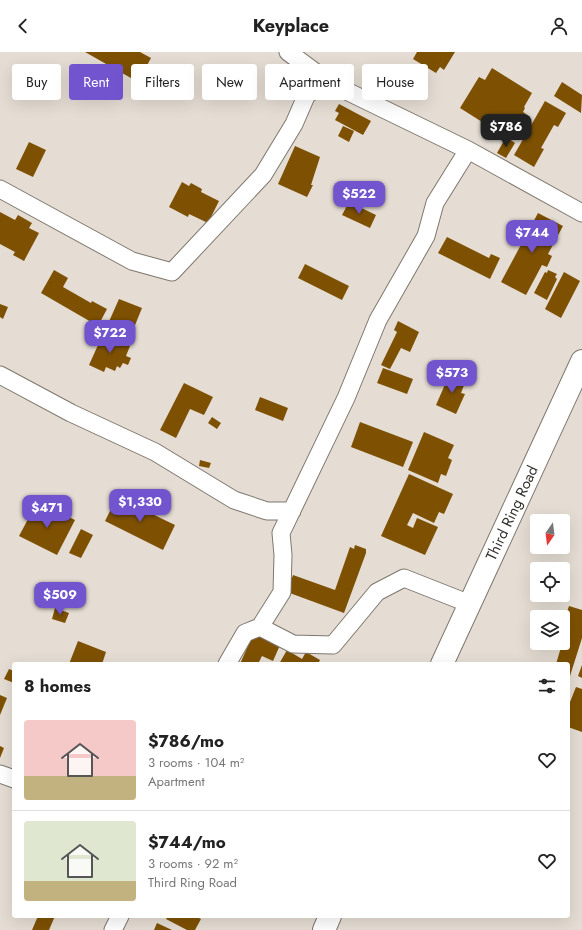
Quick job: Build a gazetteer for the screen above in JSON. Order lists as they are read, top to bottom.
{
  "streets": {
    "street": ["Third Ring Road"]
  },
  "north": "bottom",
  "page": {
    "header": "Keyplace",
    "chip": [
      "Buy",
      "Rent",
      "Filters",
      "New",
      "Apartment",
      "House"
    ],
    "price": [
      "$786",
      "$522",
      "$744",
      "$722",
      "$573",
      "$1,330",
      "$471",
      "$509"
    ],
    "heading": "8 homes",
    "list": [
      {
        "name": "$786/mo",
        "note": "3 rooms · 104 m² · Apartment"
      },
      {
        "name": "$744/mo",
        "note": "3 rooms · 92 m² · Third Ring Road"
      }
    ]
  }
}
